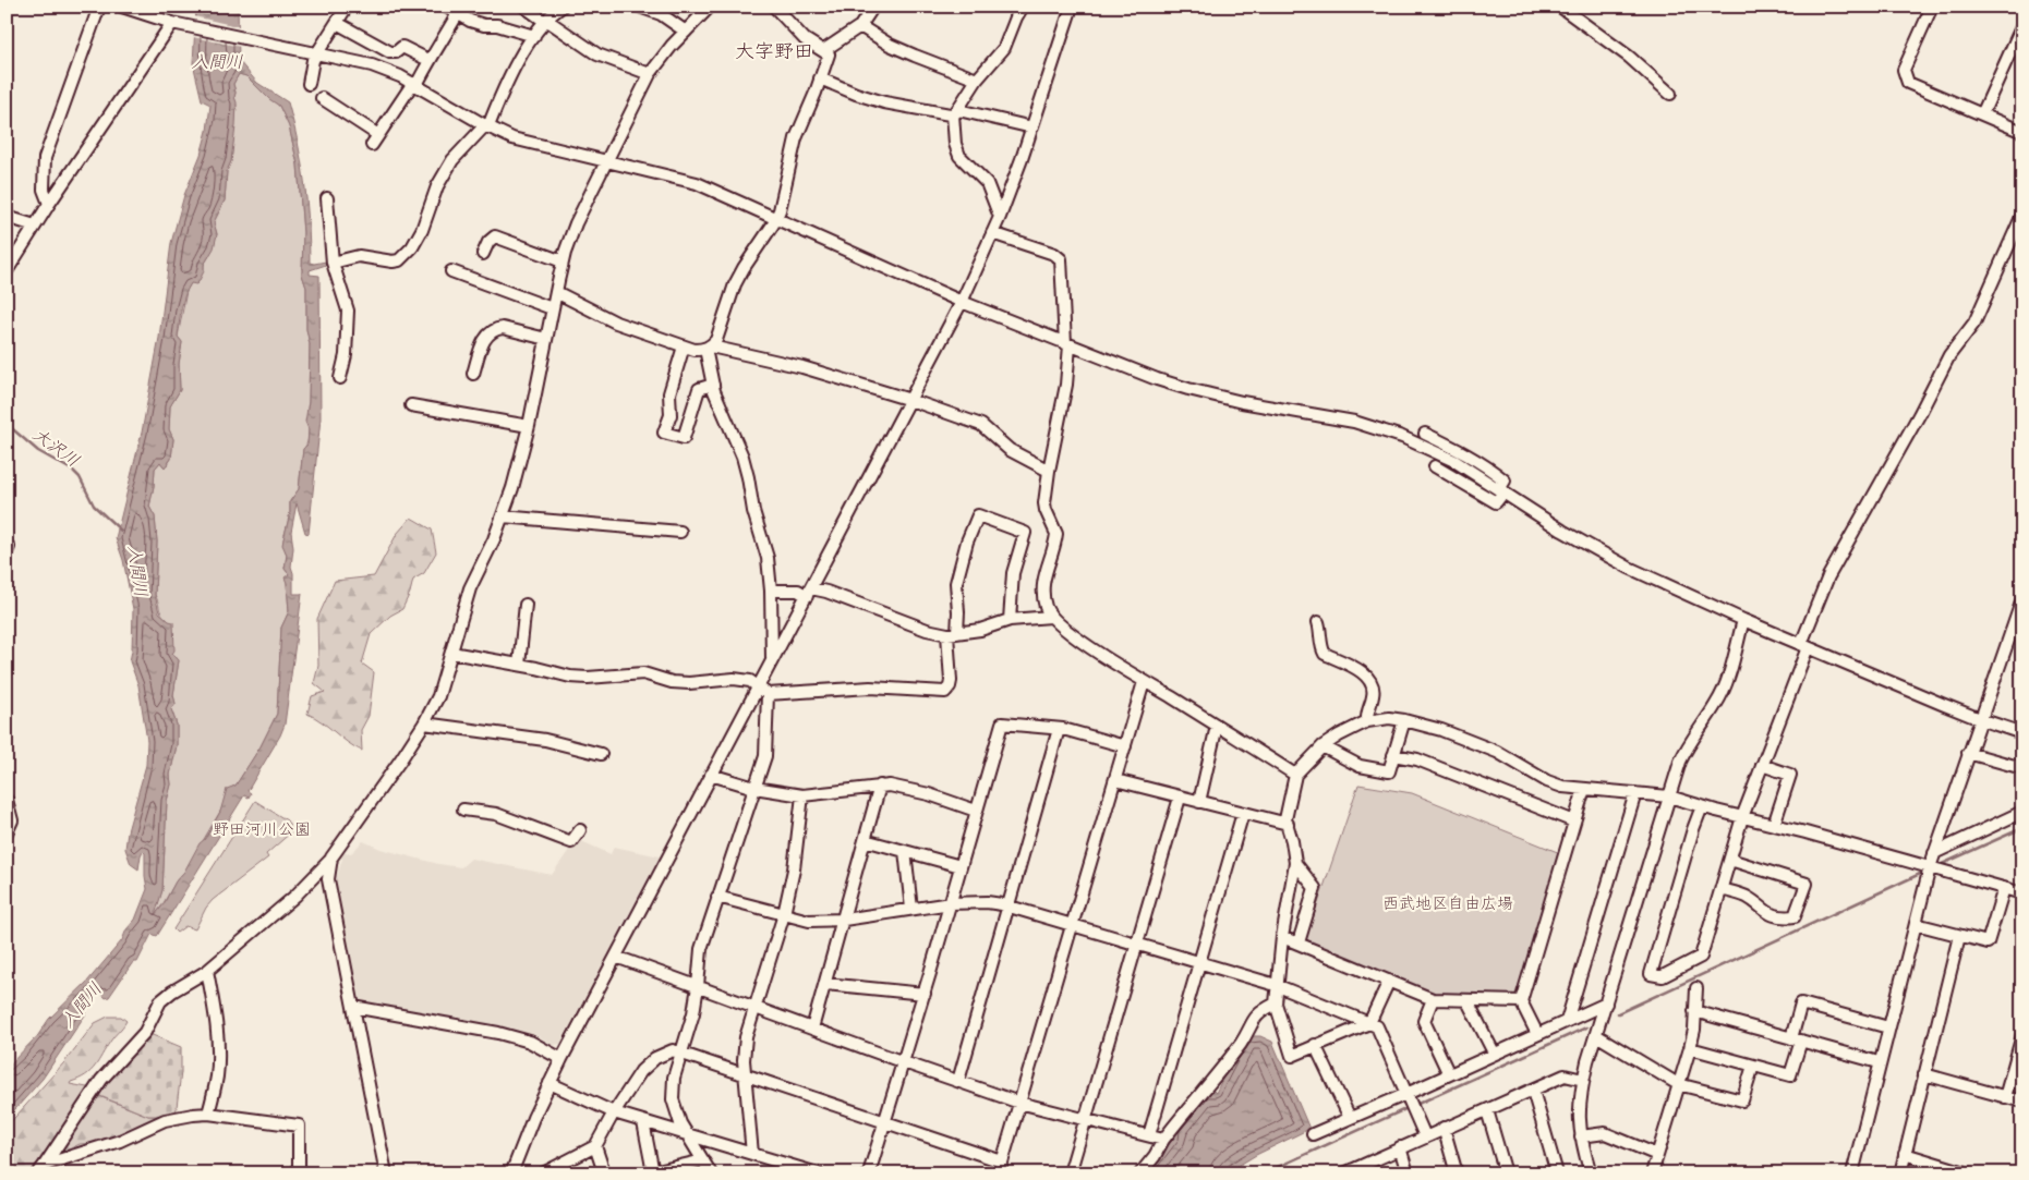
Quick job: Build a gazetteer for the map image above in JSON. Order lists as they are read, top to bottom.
{
  "districts": ["大字野田"],
  "water": ["入間川", "大沢川"],
  "parks": ["野田河川公園", "西武地区自由広場"]
}
